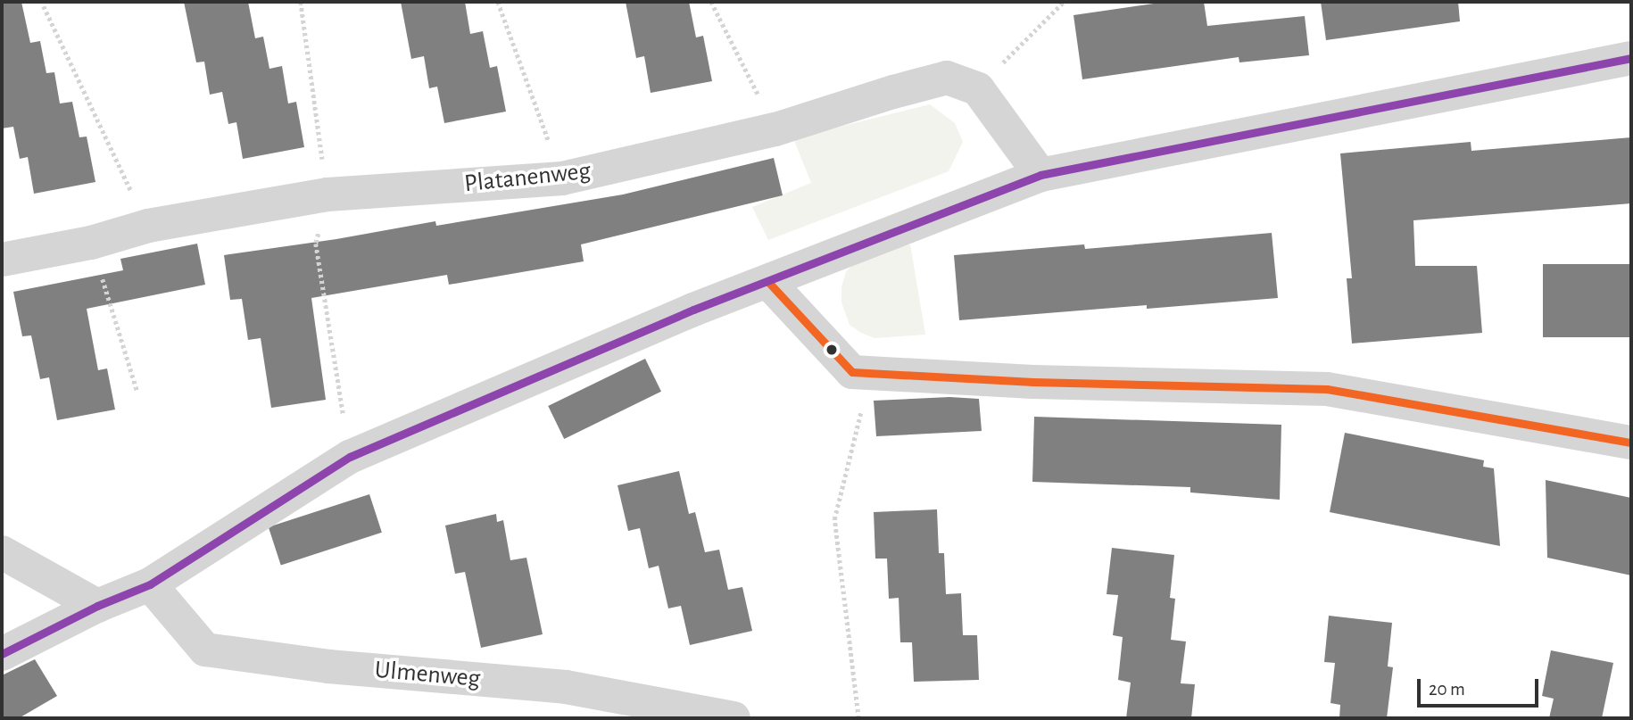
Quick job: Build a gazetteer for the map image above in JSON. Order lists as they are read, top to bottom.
{
  "streets": {
    "street": ["Platanenweg", "Ulmenweg"]
  },
  "scale_bar": "20 m"
}
